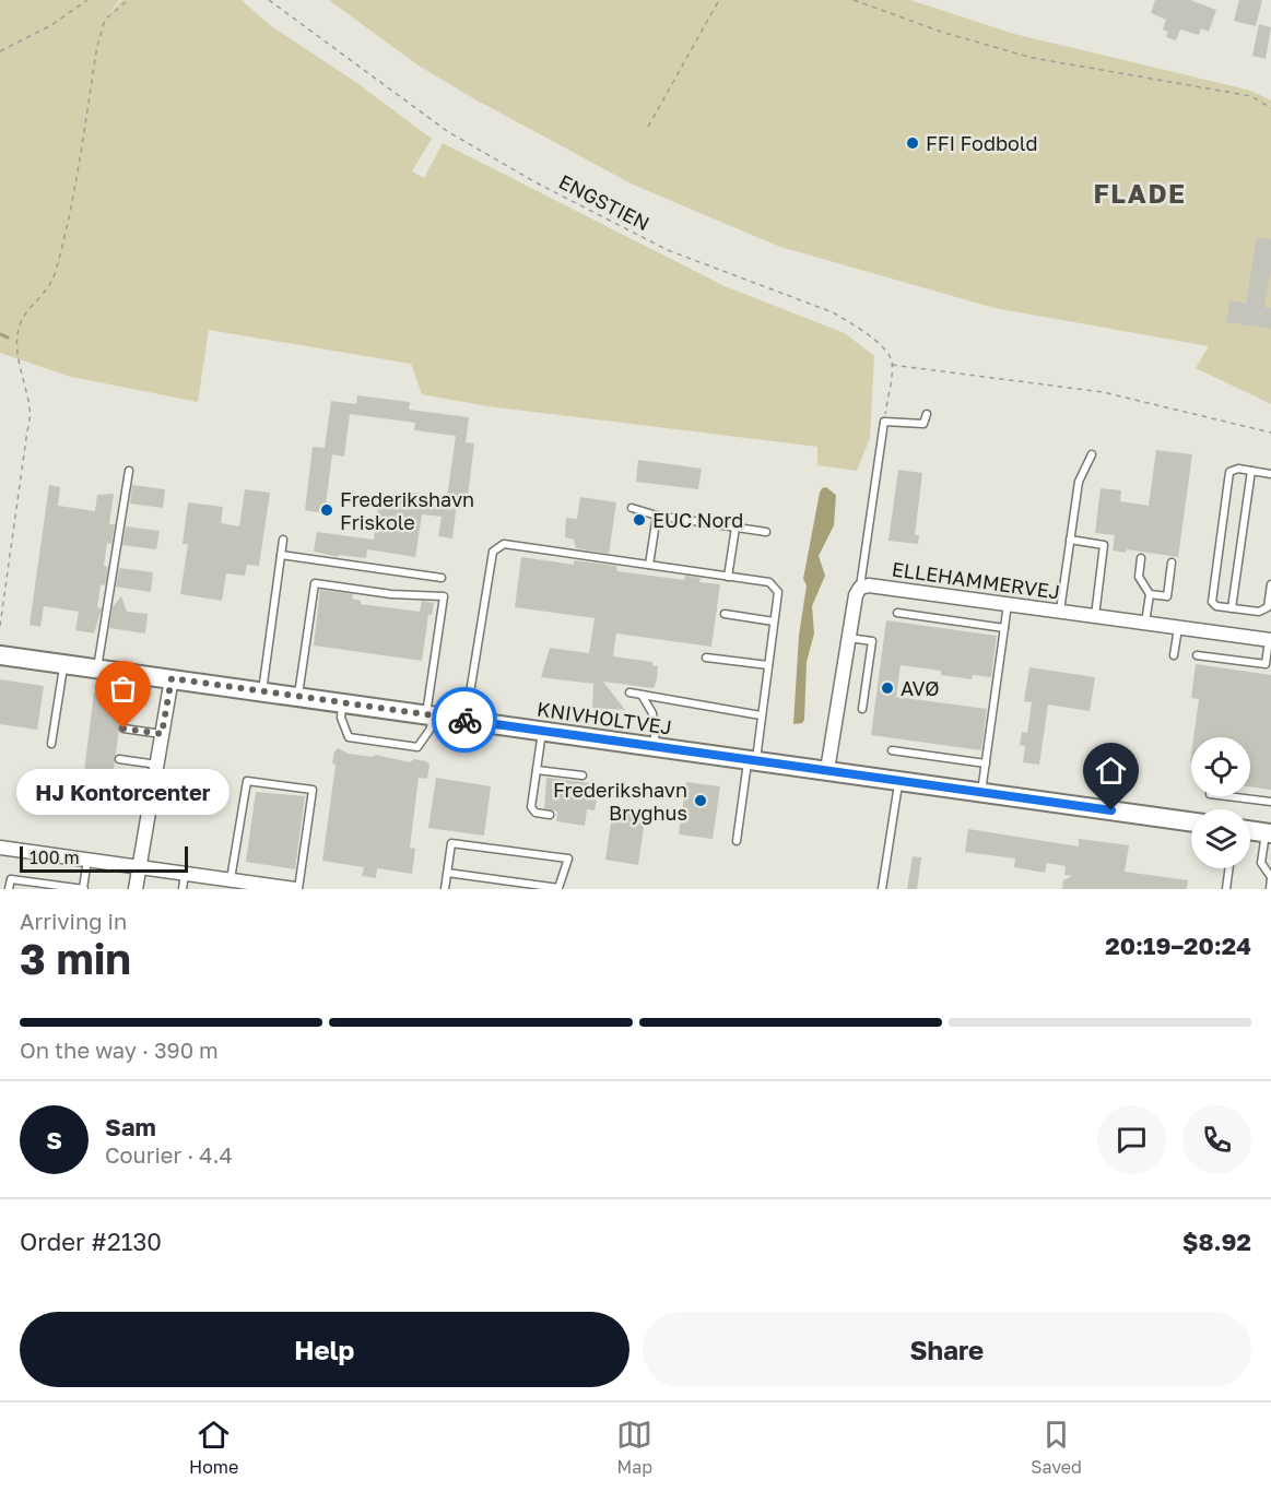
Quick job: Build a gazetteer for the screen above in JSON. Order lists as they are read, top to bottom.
{
  "streets": {
    "street": ["ELLEHAMMERVEJ", "KNIVHOLTVEJ"],
    "path": ["ENGSTIEN"]
  },
  "districts": ["FLADE"],
  "places": [
    "FFI Fodbold",
    "Frederikshavn Friskole",
    "EUC Nord",
    "AVØ",
    "HJ Kontorcenter",
    "Frederikshavn Bryghus"
  ],
  "scale_bar": "100 m",
  "page": {
    "bubble": "HJ Kontorcenter",
    "scale": "100 m",
    "heading": ["3 min", "Arriving in", "20:19–20:24"],
    "panel": [
      "Sam",
      "Courier · 4.4",
      "Order #2130",
      "$8.92"
    ],
    "bar": "On the way · 390 m",
    "round": "S",
    "buttons": ["Help", "Share"],
    "tabs": ["Home", "Map", "Saved"]
  }
}
